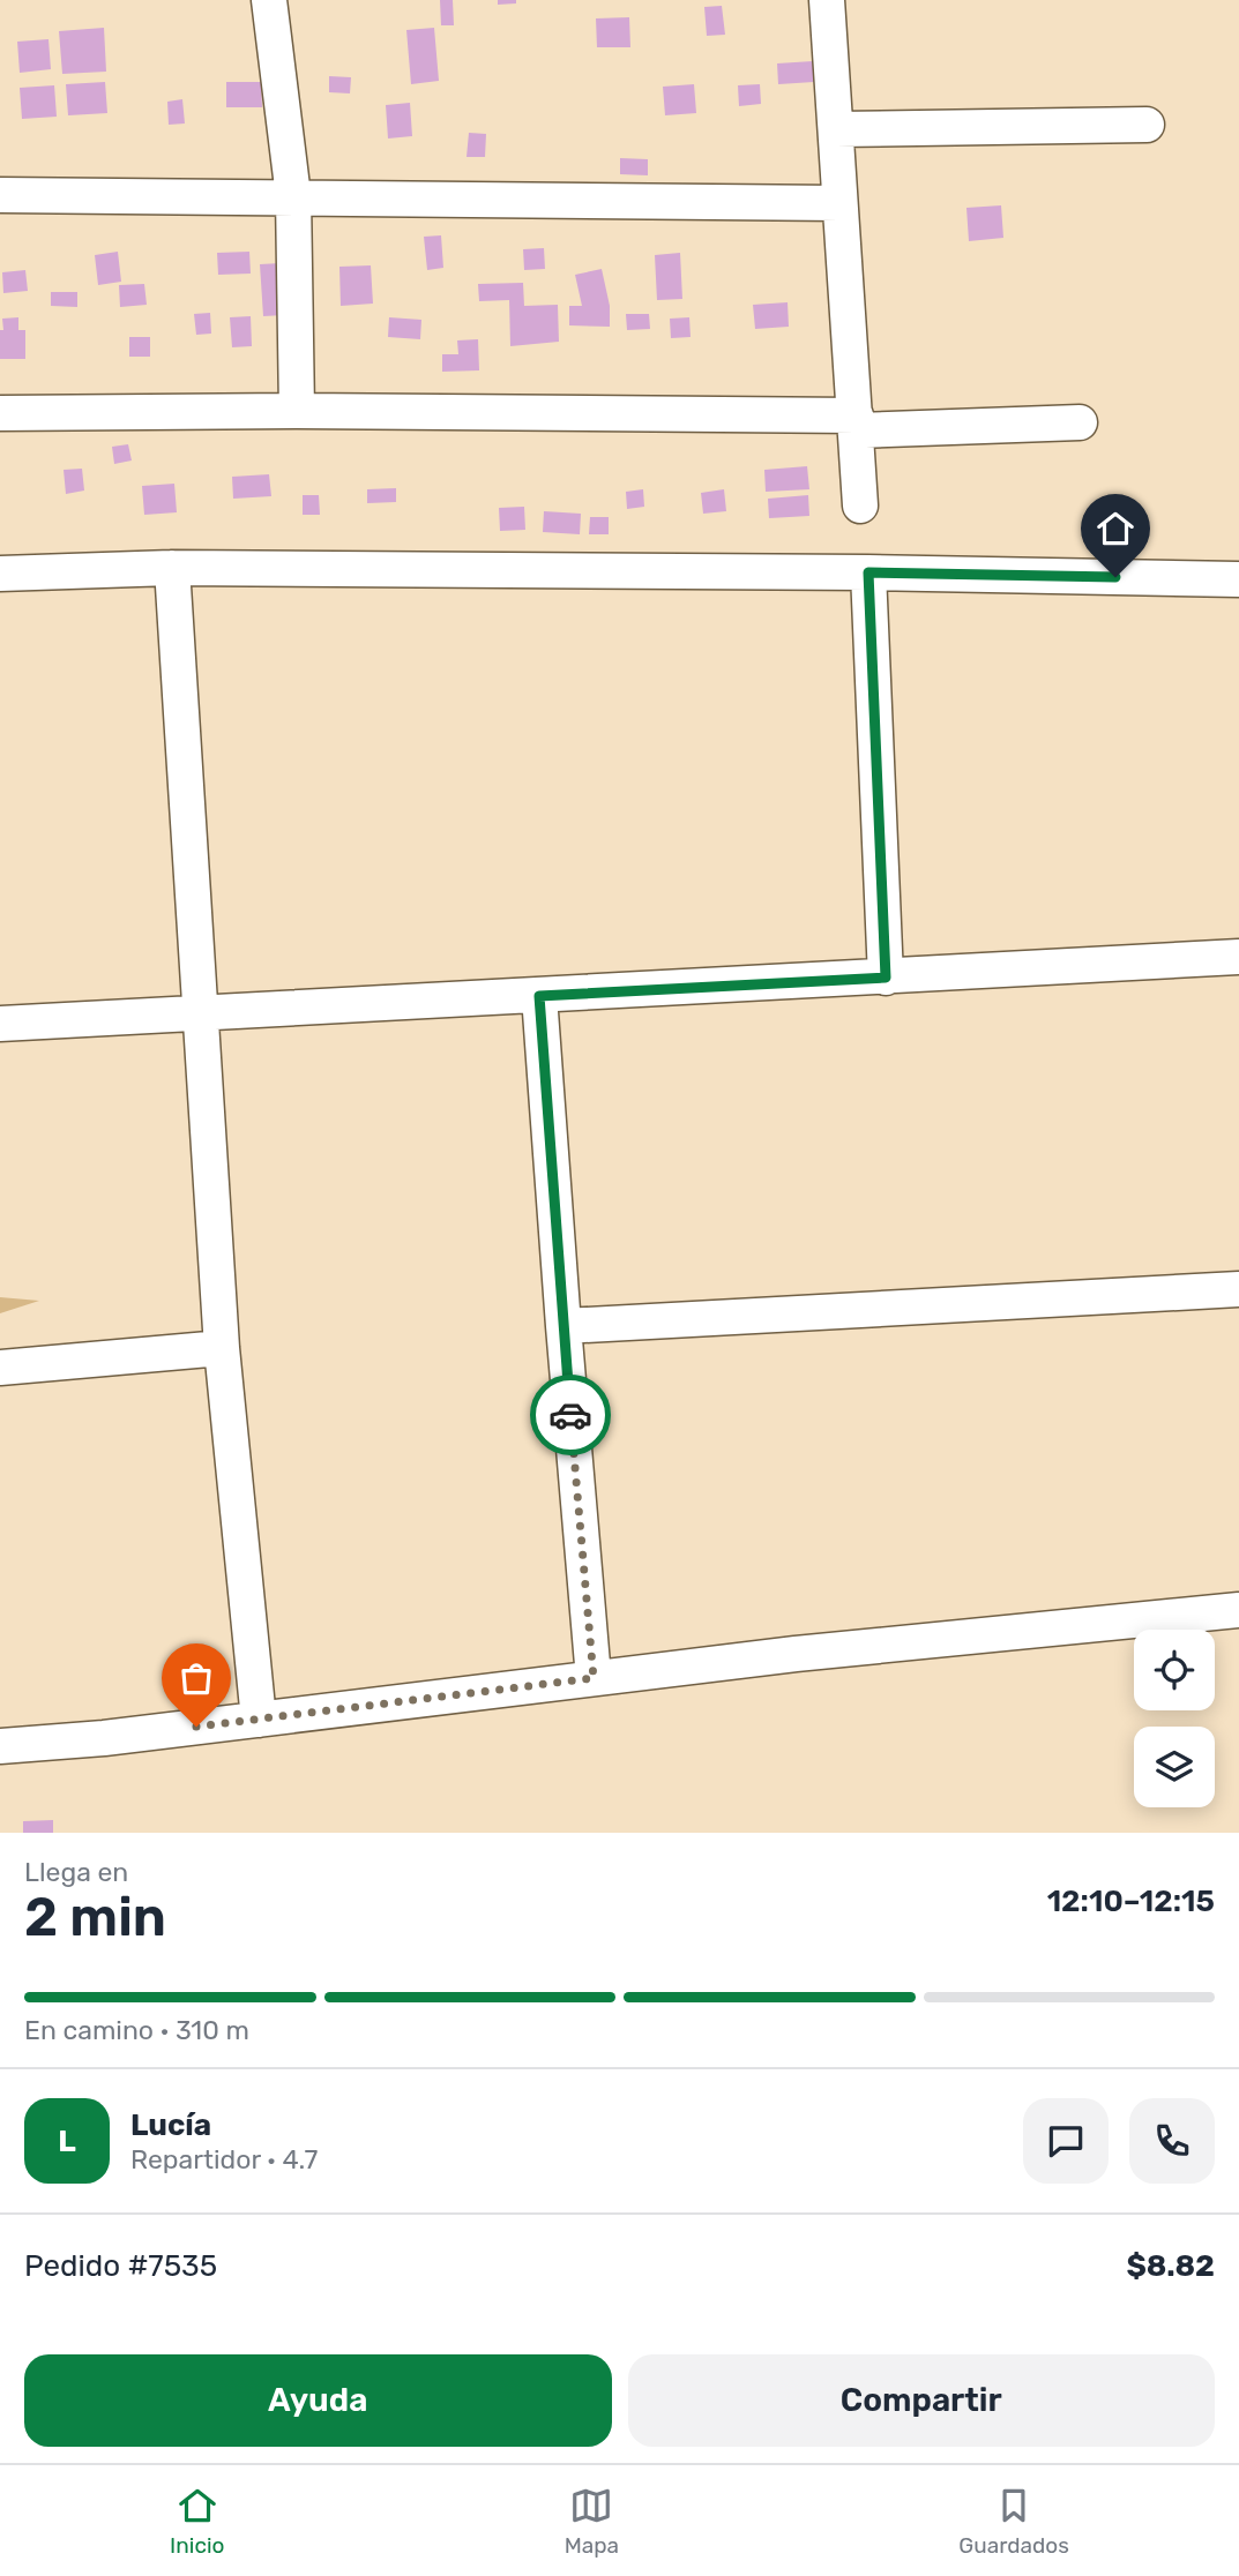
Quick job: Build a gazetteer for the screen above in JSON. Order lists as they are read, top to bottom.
{
  "page": {
    "heading": ["2 min", "Llega en", "12:10–12:15"],
    "panel": [
      "Lucía",
      "Repartidor · 4.7",
      "Pedido #7535",
      "$8.82"
    ],
    "bar": "En camino · 310 m",
    "round": "L",
    "buttons": ["Ayuda", "Compartir"],
    "tabs": ["Inicio", "Mapa", "Guardados"]
  }
}
